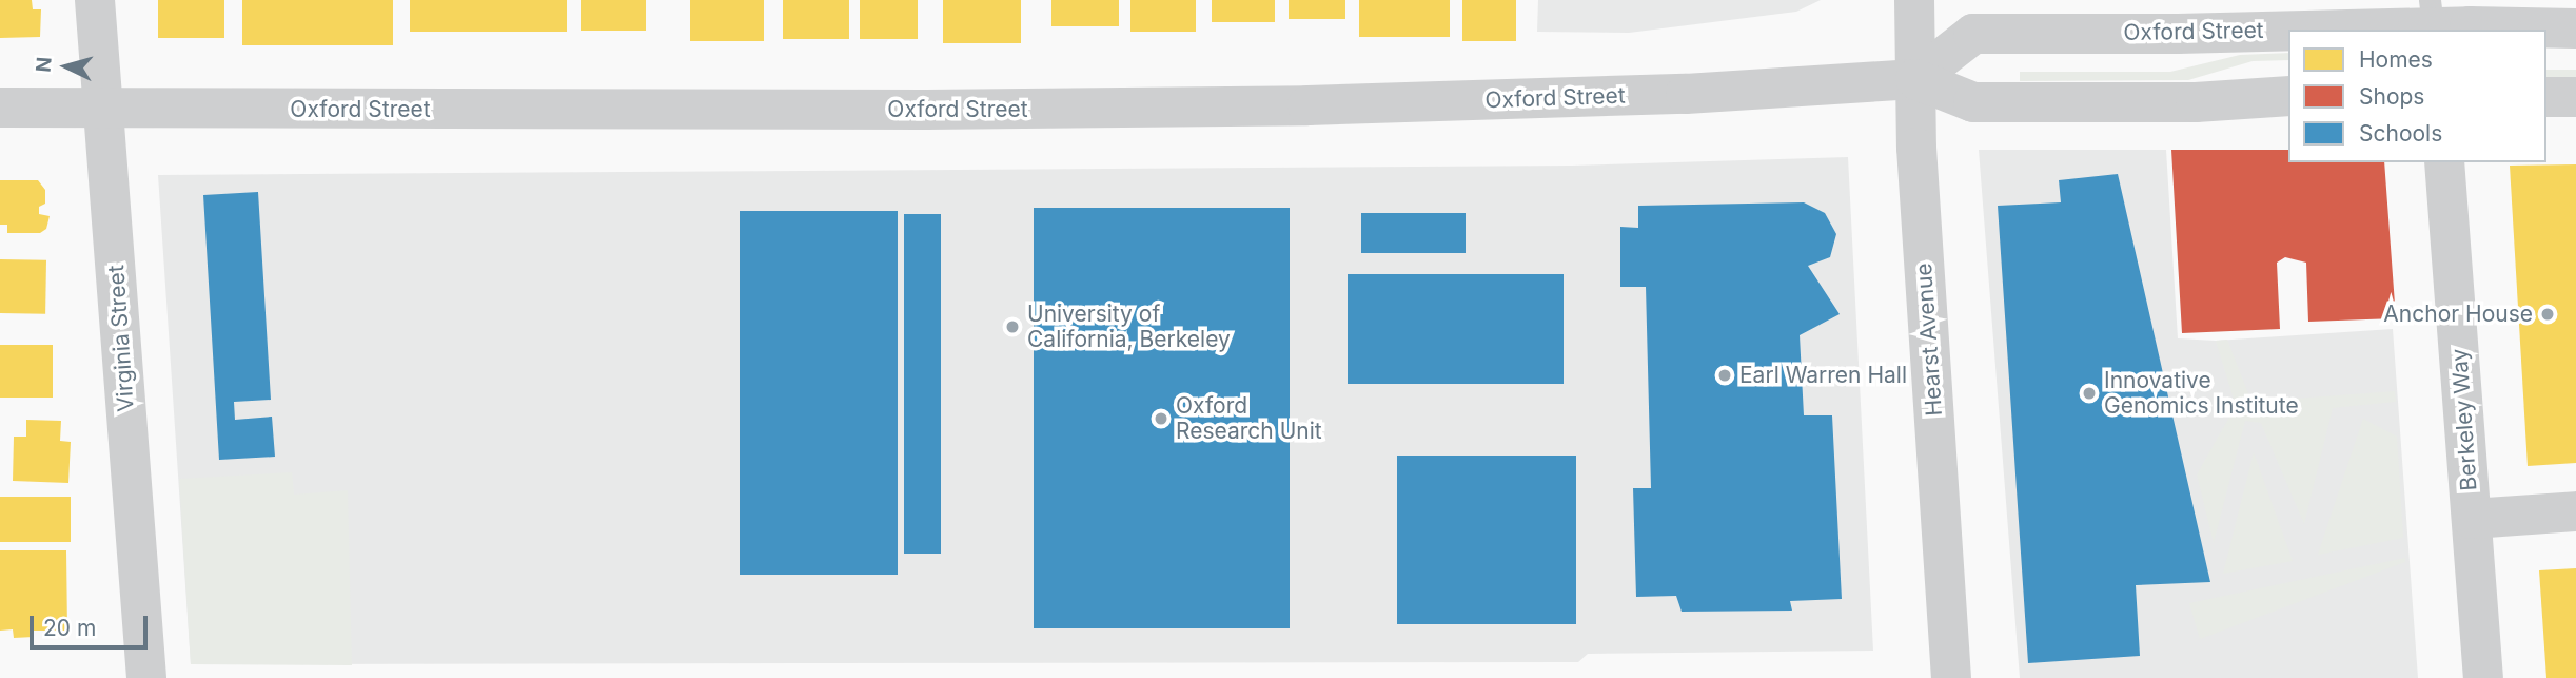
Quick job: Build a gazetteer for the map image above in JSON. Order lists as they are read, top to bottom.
{
  "streets": {
    "street": [
      "Oxford Street",
      "Virginia Street",
      "Hearst Avenue",
      "Berkeley Way"
    ]
  },
  "crossings": [
    ["Oxford Street", "Virginia Street"],
    ["Oxford Street", "Hearst Avenue"]
  ],
  "places": [
    "Anchor House",
    "University of California, Berkeley",
    "Earl Warren Hall",
    "Innovative Genomics Institute",
    "Oxford Research Unit"
  ],
  "legend": ["Homes", "Shops", "Schools"],
  "scale_bar": "20 m",
  "north": "left"
}
